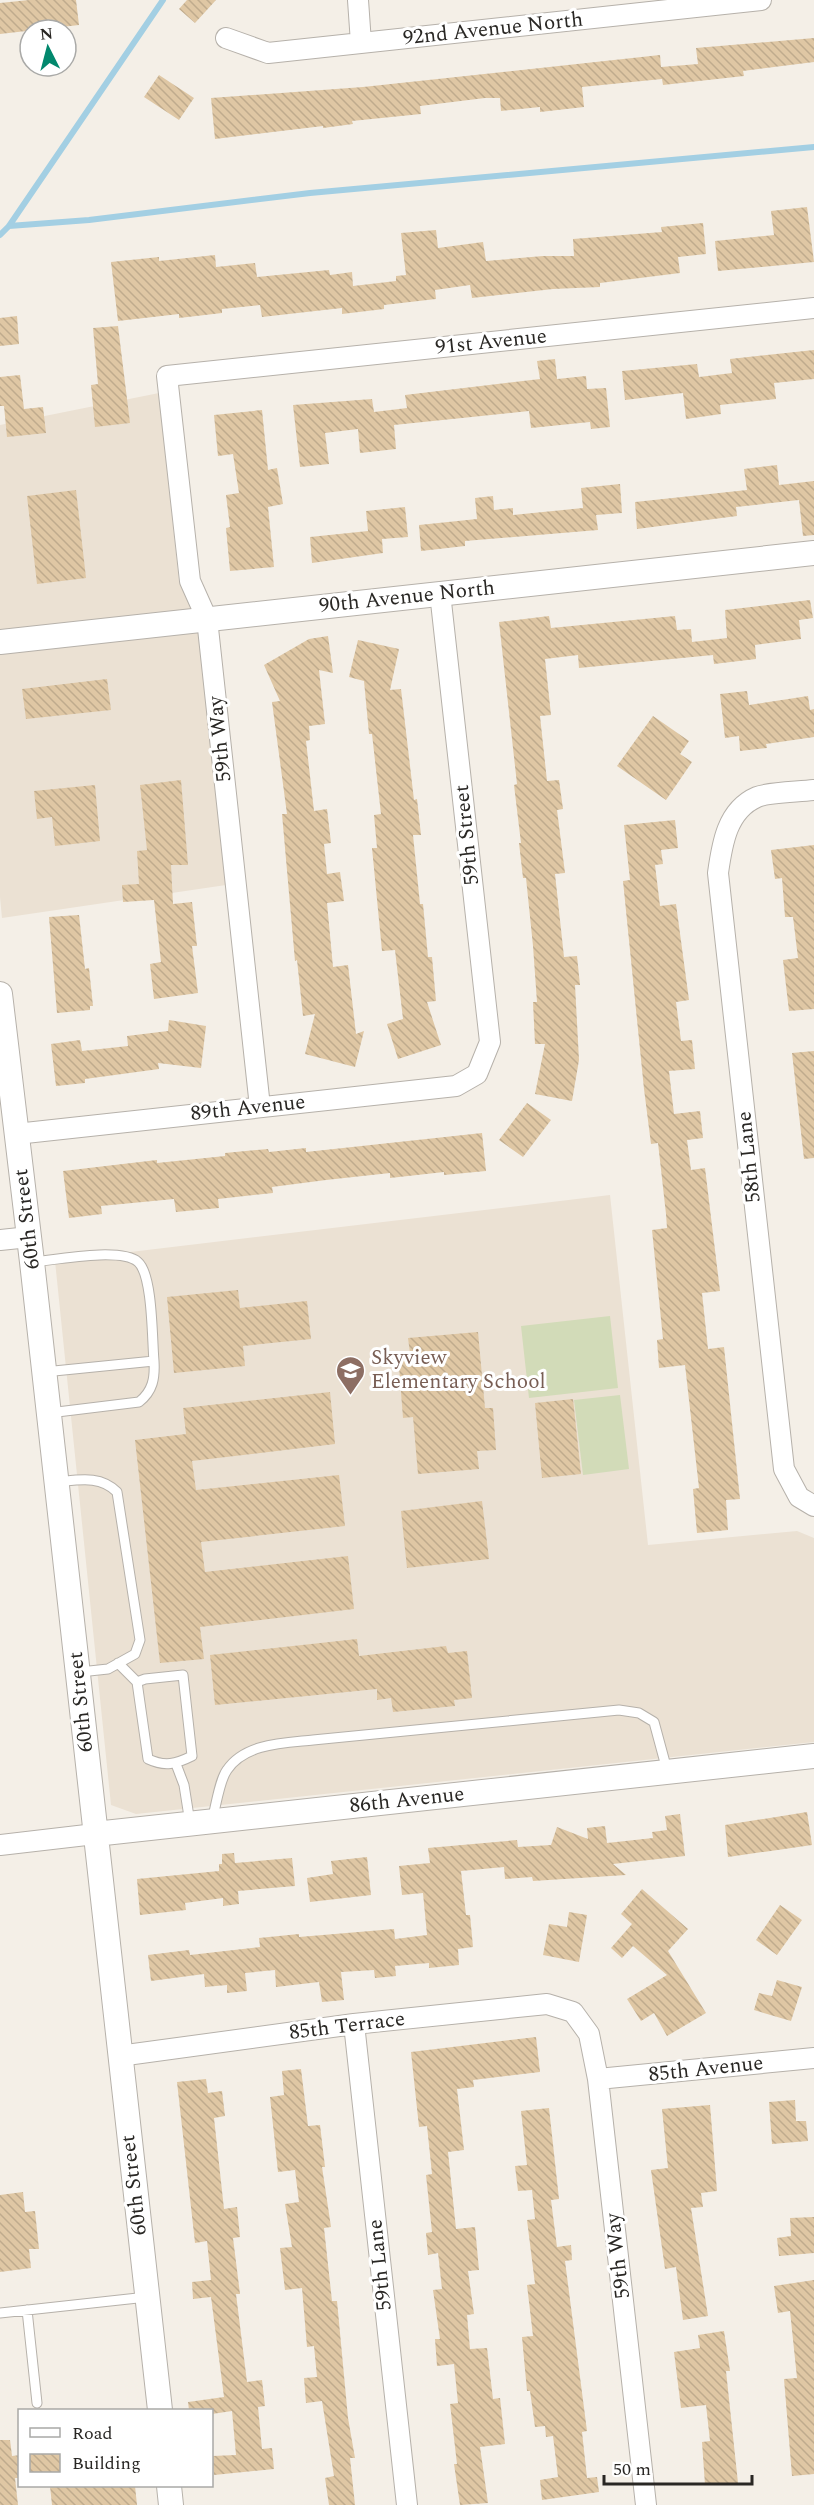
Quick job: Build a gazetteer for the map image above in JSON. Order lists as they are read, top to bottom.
{
  "streets": {
    "street": [
      "92nd Avenue North",
      "91st Avenue",
      "90th Avenue North",
      "59th Way",
      "59th Street",
      "89th Avenue",
      "58th Lane",
      "60th Street",
      "86th Avenue",
      "85th Terrace",
      "85th Avenue",
      "59th Lane"
    ]
  },
  "crossings": [
    ["91st Avenue", "59th Way"],
    ["90th Avenue North", "59th Way"],
    ["90th Avenue North", "59th Street"],
    ["59th Way", "89th Avenue"],
    ["59th Way", "85th Terrace"],
    ["59th Way", "85th Avenue"],
    ["59th Street", "89th Avenue"],
    ["89th Avenue", "60th Street"],
    ["60th Street", "86th Avenue"],
    ["60th Street", "85th Terrace"],
    ["85th Terrace", "59th Lane"]
  ],
  "places": {
    "school or university": ["Skyview Elementary School"]
  },
  "legend": ["Road", "Building"],
  "scale_bar": "50 m",
  "north": "top"
}
